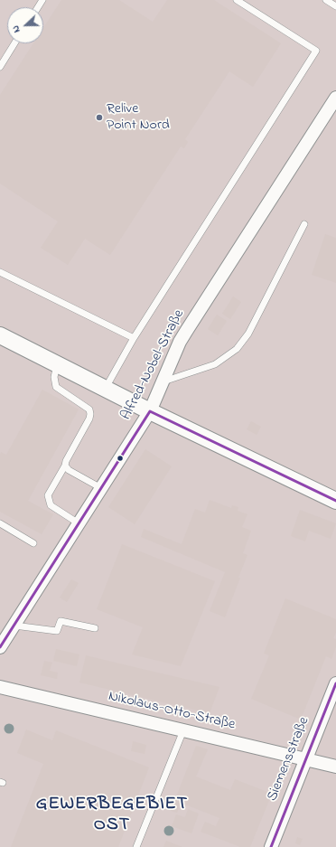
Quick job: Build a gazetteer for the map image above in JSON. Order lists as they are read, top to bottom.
{
  "streets": {
    "street": ["Alfred-Nobel-Straße", "Nikolaus-Otto-Straße", "Siemensstraße"]
  },
  "crossings": [
    ["Nikolaus-Otto-Straße", "Siemensstraße"]
  ],
  "districts": ["GEWERBEGEBIET OST"],
  "places": ["Relive Point Nord"],
  "north": "left"
}
